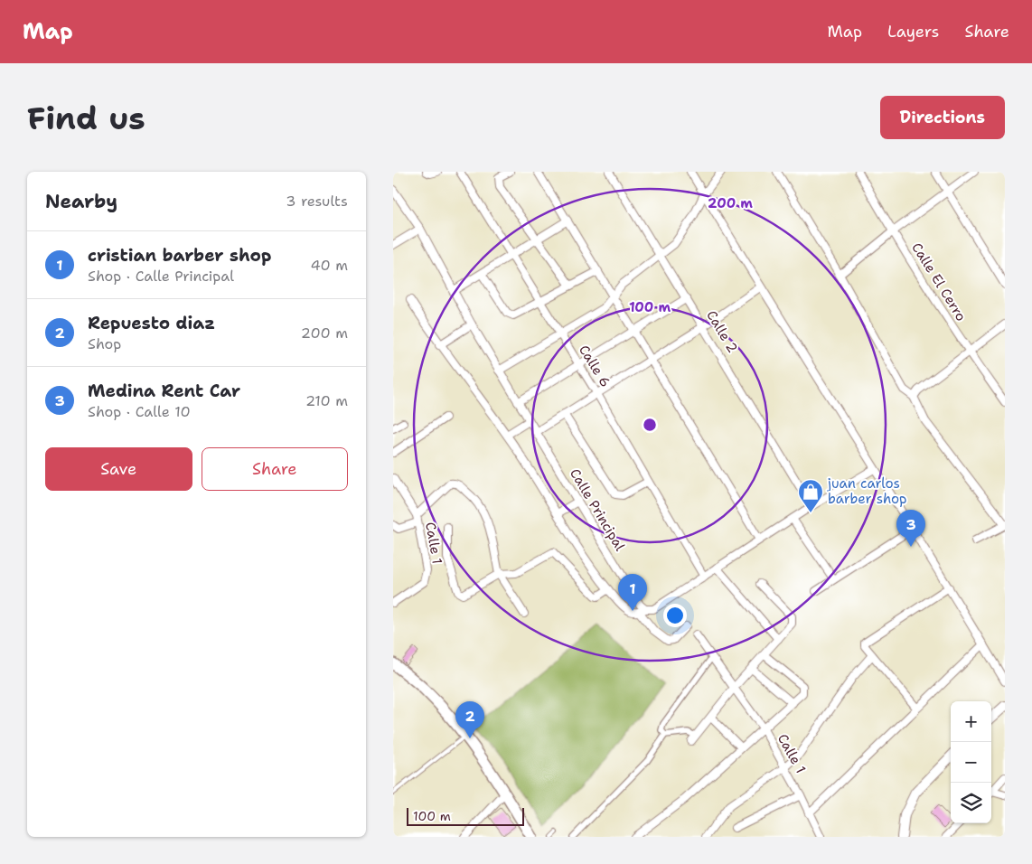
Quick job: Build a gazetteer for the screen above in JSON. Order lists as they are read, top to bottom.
{
  "streets": {
    "street": [
      "Calle El Cerro",
      "Calle 2",
      "Calle 6",
      "Calle Principal",
      "Calle 1"
    ]
  },
  "places": {
    "shop": ["juan carlos barber shop"]
  },
  "scale_bar": "100 m",
  "page": {
    "header": "Map",
    "nav": ["Map", "Layers", "Share"],
    "buttons": [
      "Directions",
      ["Save", "Share"]
    ],
    "title": "Find us",
    "heading": ["Nearby", "3 results"],
    "list": [
      {
        "mark": "1",
        "name": "cristian barber shop",
        "note": "Shop · Calle Principal",
        "value": "40 m"
      },
      {
        "mark": "2",
        "name": "Repuesto diaz",
        "note": "Shop",
        "value": "200 m"
      },
      {
        "mark": "3",
        "name": "Medina Rent Car",
        "note": "Shop · Calle 10",
        "value": "210 m"
      }
    ],
    "pins": ["3", "1", "2"],
    "map_buttons": ["+", "−"],
    "scale": "100 m"
  },
  "rings": ["200 m", "100 m"]
}
